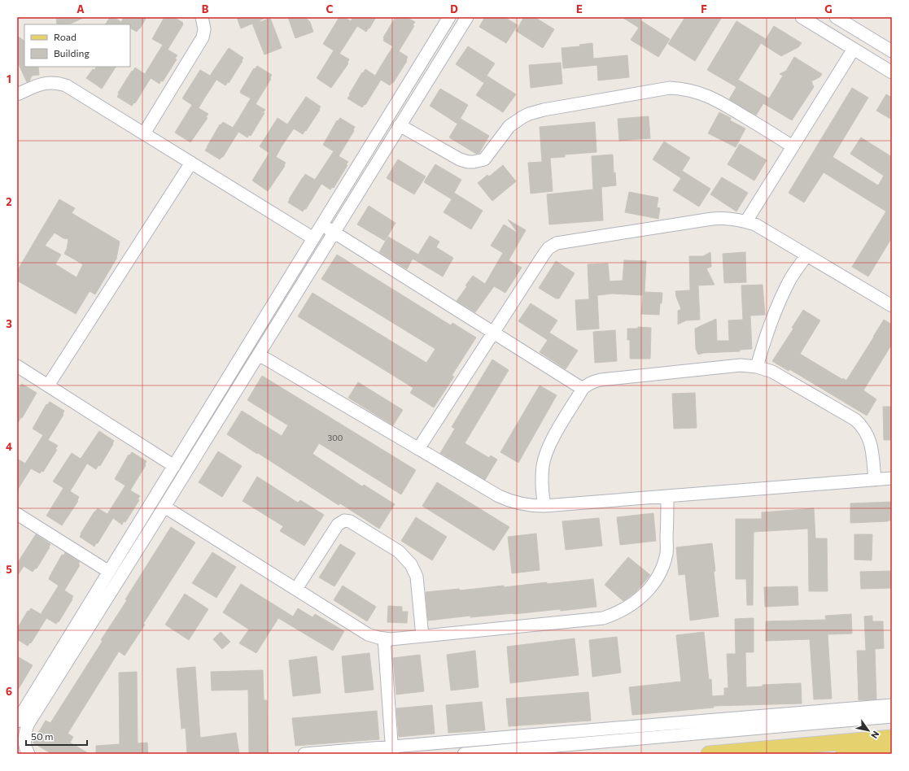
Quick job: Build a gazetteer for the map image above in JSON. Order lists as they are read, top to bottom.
{
  "house_numbers": ["300"],
  "legend": ["Road", "Building"],
  "scale_bar": "50 m",
  "north": "bottom right",
  "grid": {
    "columns": [
      "A",
      "B",
      "C",
      "D",
      "E",
      "F",
      "G"
    ],
    "rows": [
      "1",
      "2",
      "3",
      "4",
      "5",
      "6"
    ]
  }
}
